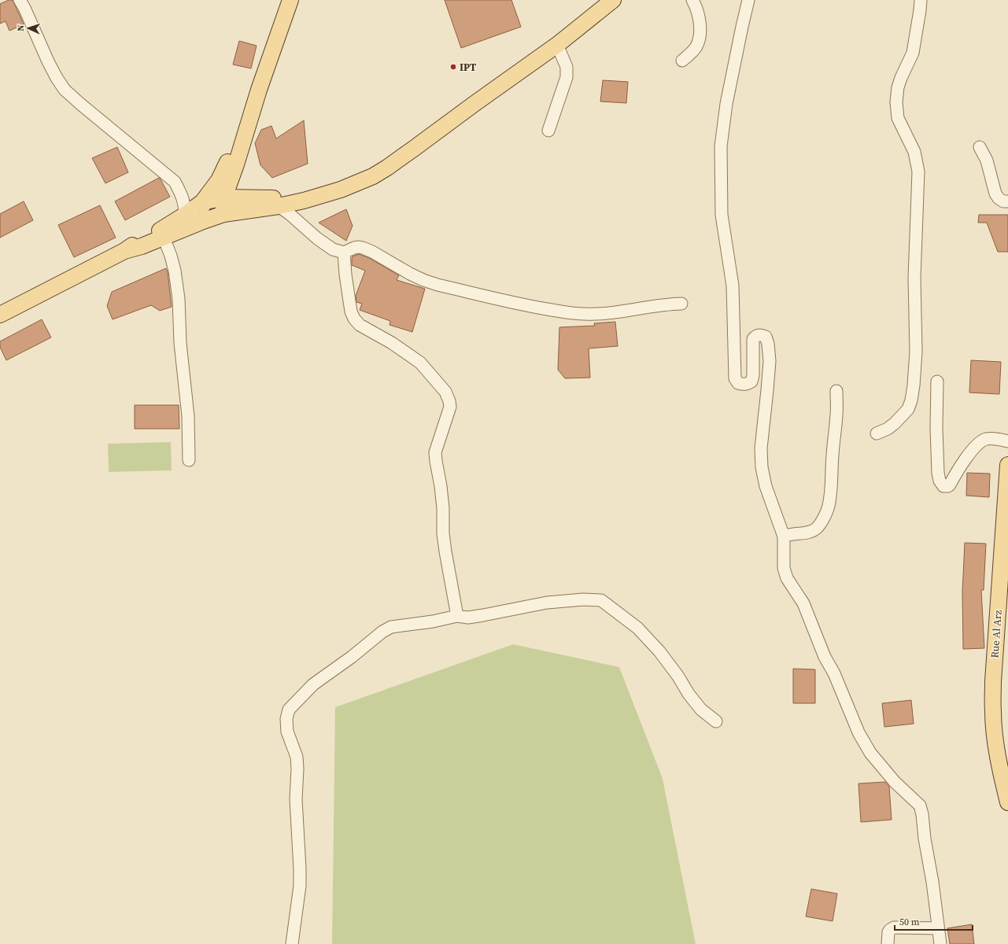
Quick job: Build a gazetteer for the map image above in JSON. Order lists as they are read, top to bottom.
{
  "streets": {
    "main road": ["Rue Al Arz"]
  },
  "places": ["IPT"],
  "scale_bar": "50 m",
  "north": "left"
}
